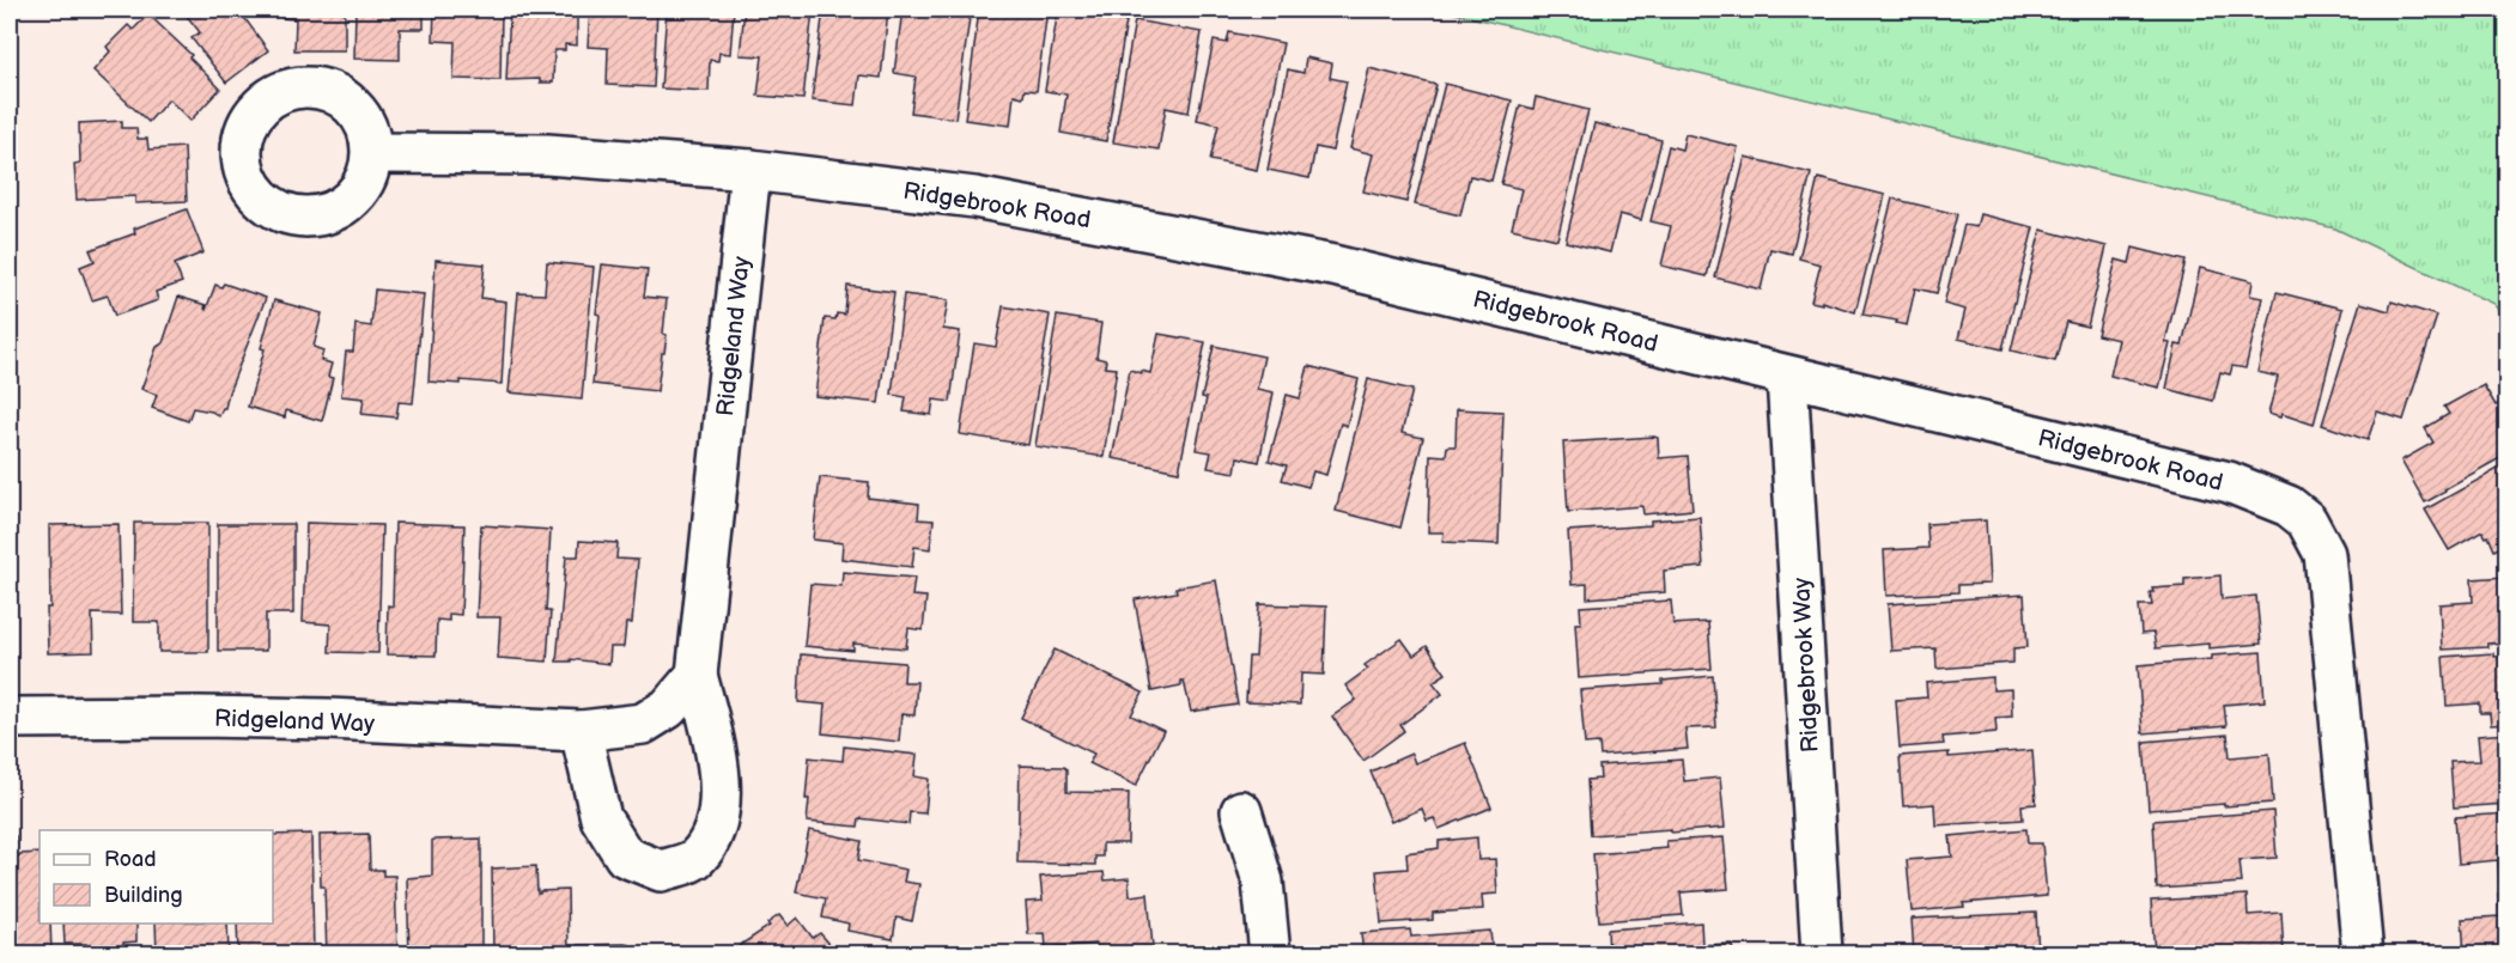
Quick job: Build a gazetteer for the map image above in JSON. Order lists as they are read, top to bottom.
{
  "streets": {
    "street": ["Ridgebrook Road", "Ridgeland Way", "Ridgebrook Way"]
  },
  "crossings": [
    ["Ridgebrook Road", "Ridgeland Way"],
    ["Ridgebrook Road", "Ridgebrook Way"]
  ],
  "legend": ["Road", "Building"]
}
